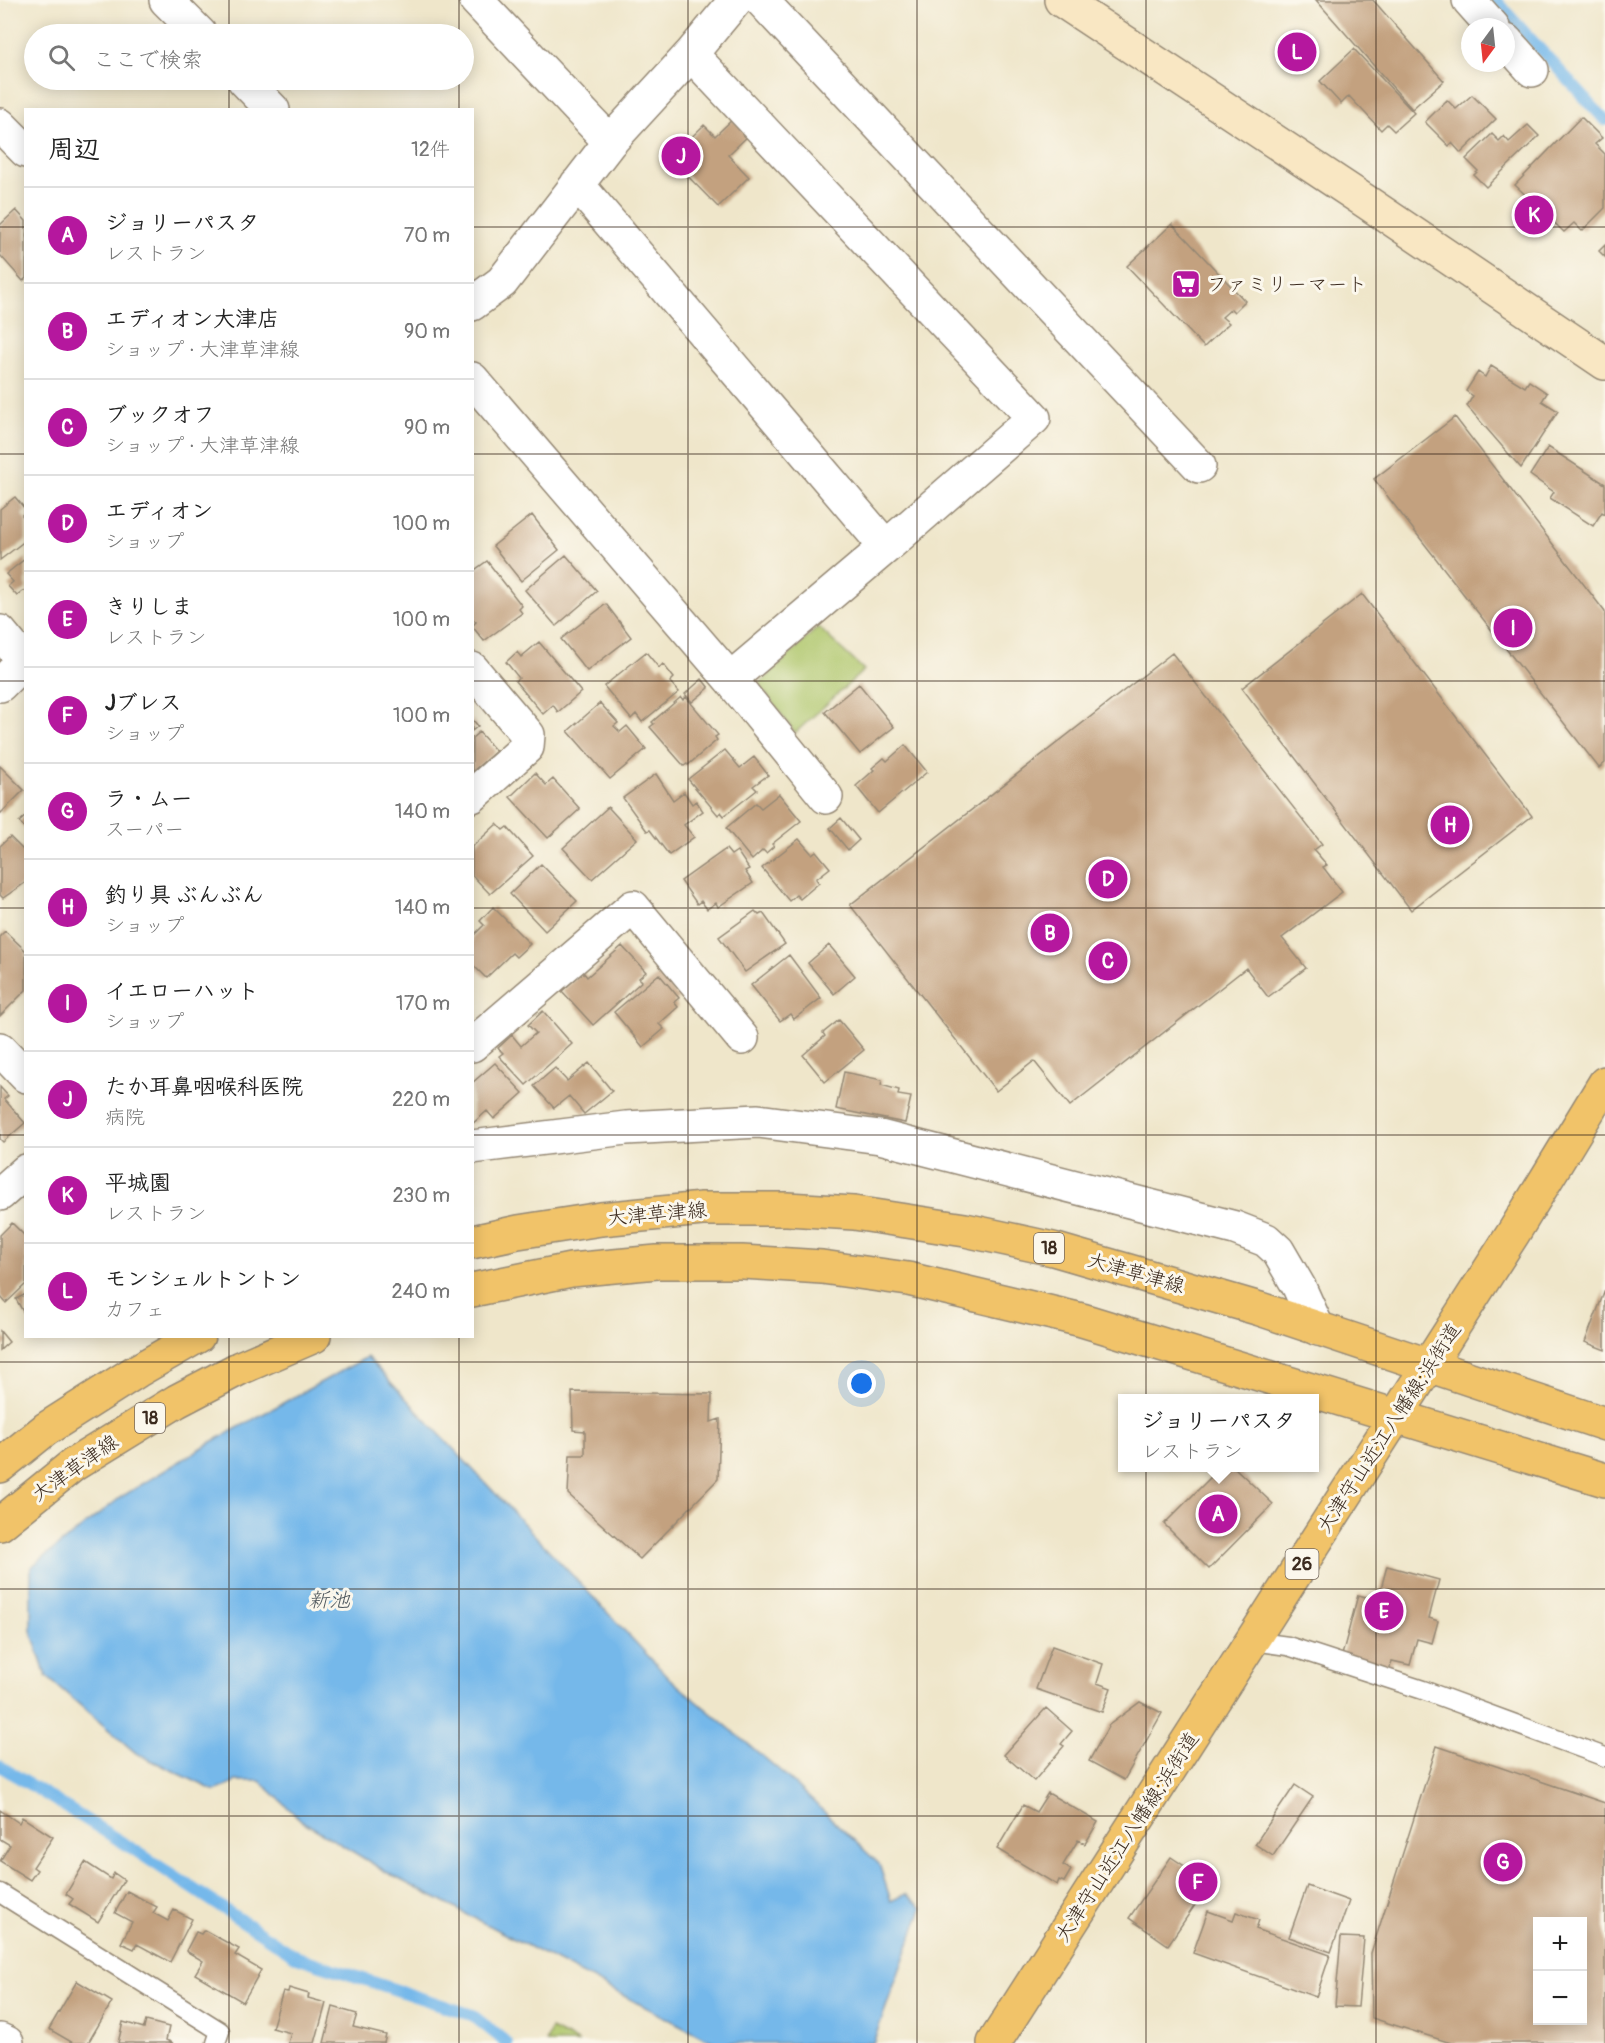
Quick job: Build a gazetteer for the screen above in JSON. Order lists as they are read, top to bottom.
{
  "streets": {
    "main road": [
      "大津草津線",
      "18",
      "大津守山近江八幡線;浜街道",
      "26"
    ]
  },
  "crossings": [
    ["大津草津線", "大津守山近江八幡線;浜街道"]
  ],
  "water": ["新池"],
  "places": {
    "supermarket": ["ファミリーマート"]
  },
  "north": "bottom",
  "page": {
    "search": "ここで検索",
    "pins": [
      "L",
      "J",
      "K",
      "I",
      "H",
      "D",
      "B",
      "C",
      "A",
      "E",
      "G",
      "F"
    ],
    "heading": ["周辺", "12件"],
    "list": [
      {
        "mark": "A",
        "name": "ジョリーパスタ",
        "note": "レストラン",
        "value": "70 m"
      },
      {
        "mark": "B",
        "name": "エディオン大津店",
        "note": "ショップ · 大津草津線",
        "value": "90 m"
      },
      {
        "mark": "C",
        "name": "ブックオフ",
        "note": "ショップ · 大津草津線",
        "value": "90 m"
      },
      {
        "mark": "D",
        "name": "エディオン",
        "note": "ショップ",
        "value": "100 m"
      },
      {
        "mark": "E",
        "name": "きりしま",
        "note": "レストラン",
        "value": "100 m"
      },
      {
        "mark": "F",
        "name": "Jブレス",
        "note": "ショップ",
        "value": "100 m"
      },
      {
        "mark": "G",
        "name": "ラ・ムー",
        "note": "スーパー",
        "value": "140 m"
      },
      {
        "mark": "H",
        "name": "釣り具 ぶんぶん",
        "note": "ショップ",
        "value": "140 m"
      },
      {
        "mark": "I",
        "name": "イエローハット",
        "note": "ショップ",
        "value": "170 m"
      },
      {
        "mark": "J",
        "name": "たか耳鼻咽喉科医院",
        "note": "病院",
        "value": "220 m"
      },
      {
        "mark": "K",
        "name": "平城園",
        "note": "レストラン",
        "value": "230 m"
      },
      {
        "mark": "L",
        "name": "モンシェルトントン",
        "note": "カフェ",
        "value": "240 m"
      }
    ],
    "popup": ["ジョリーパスタ", "レストラン"],
    "map_buttons": ["+", "−"]
  }
}
